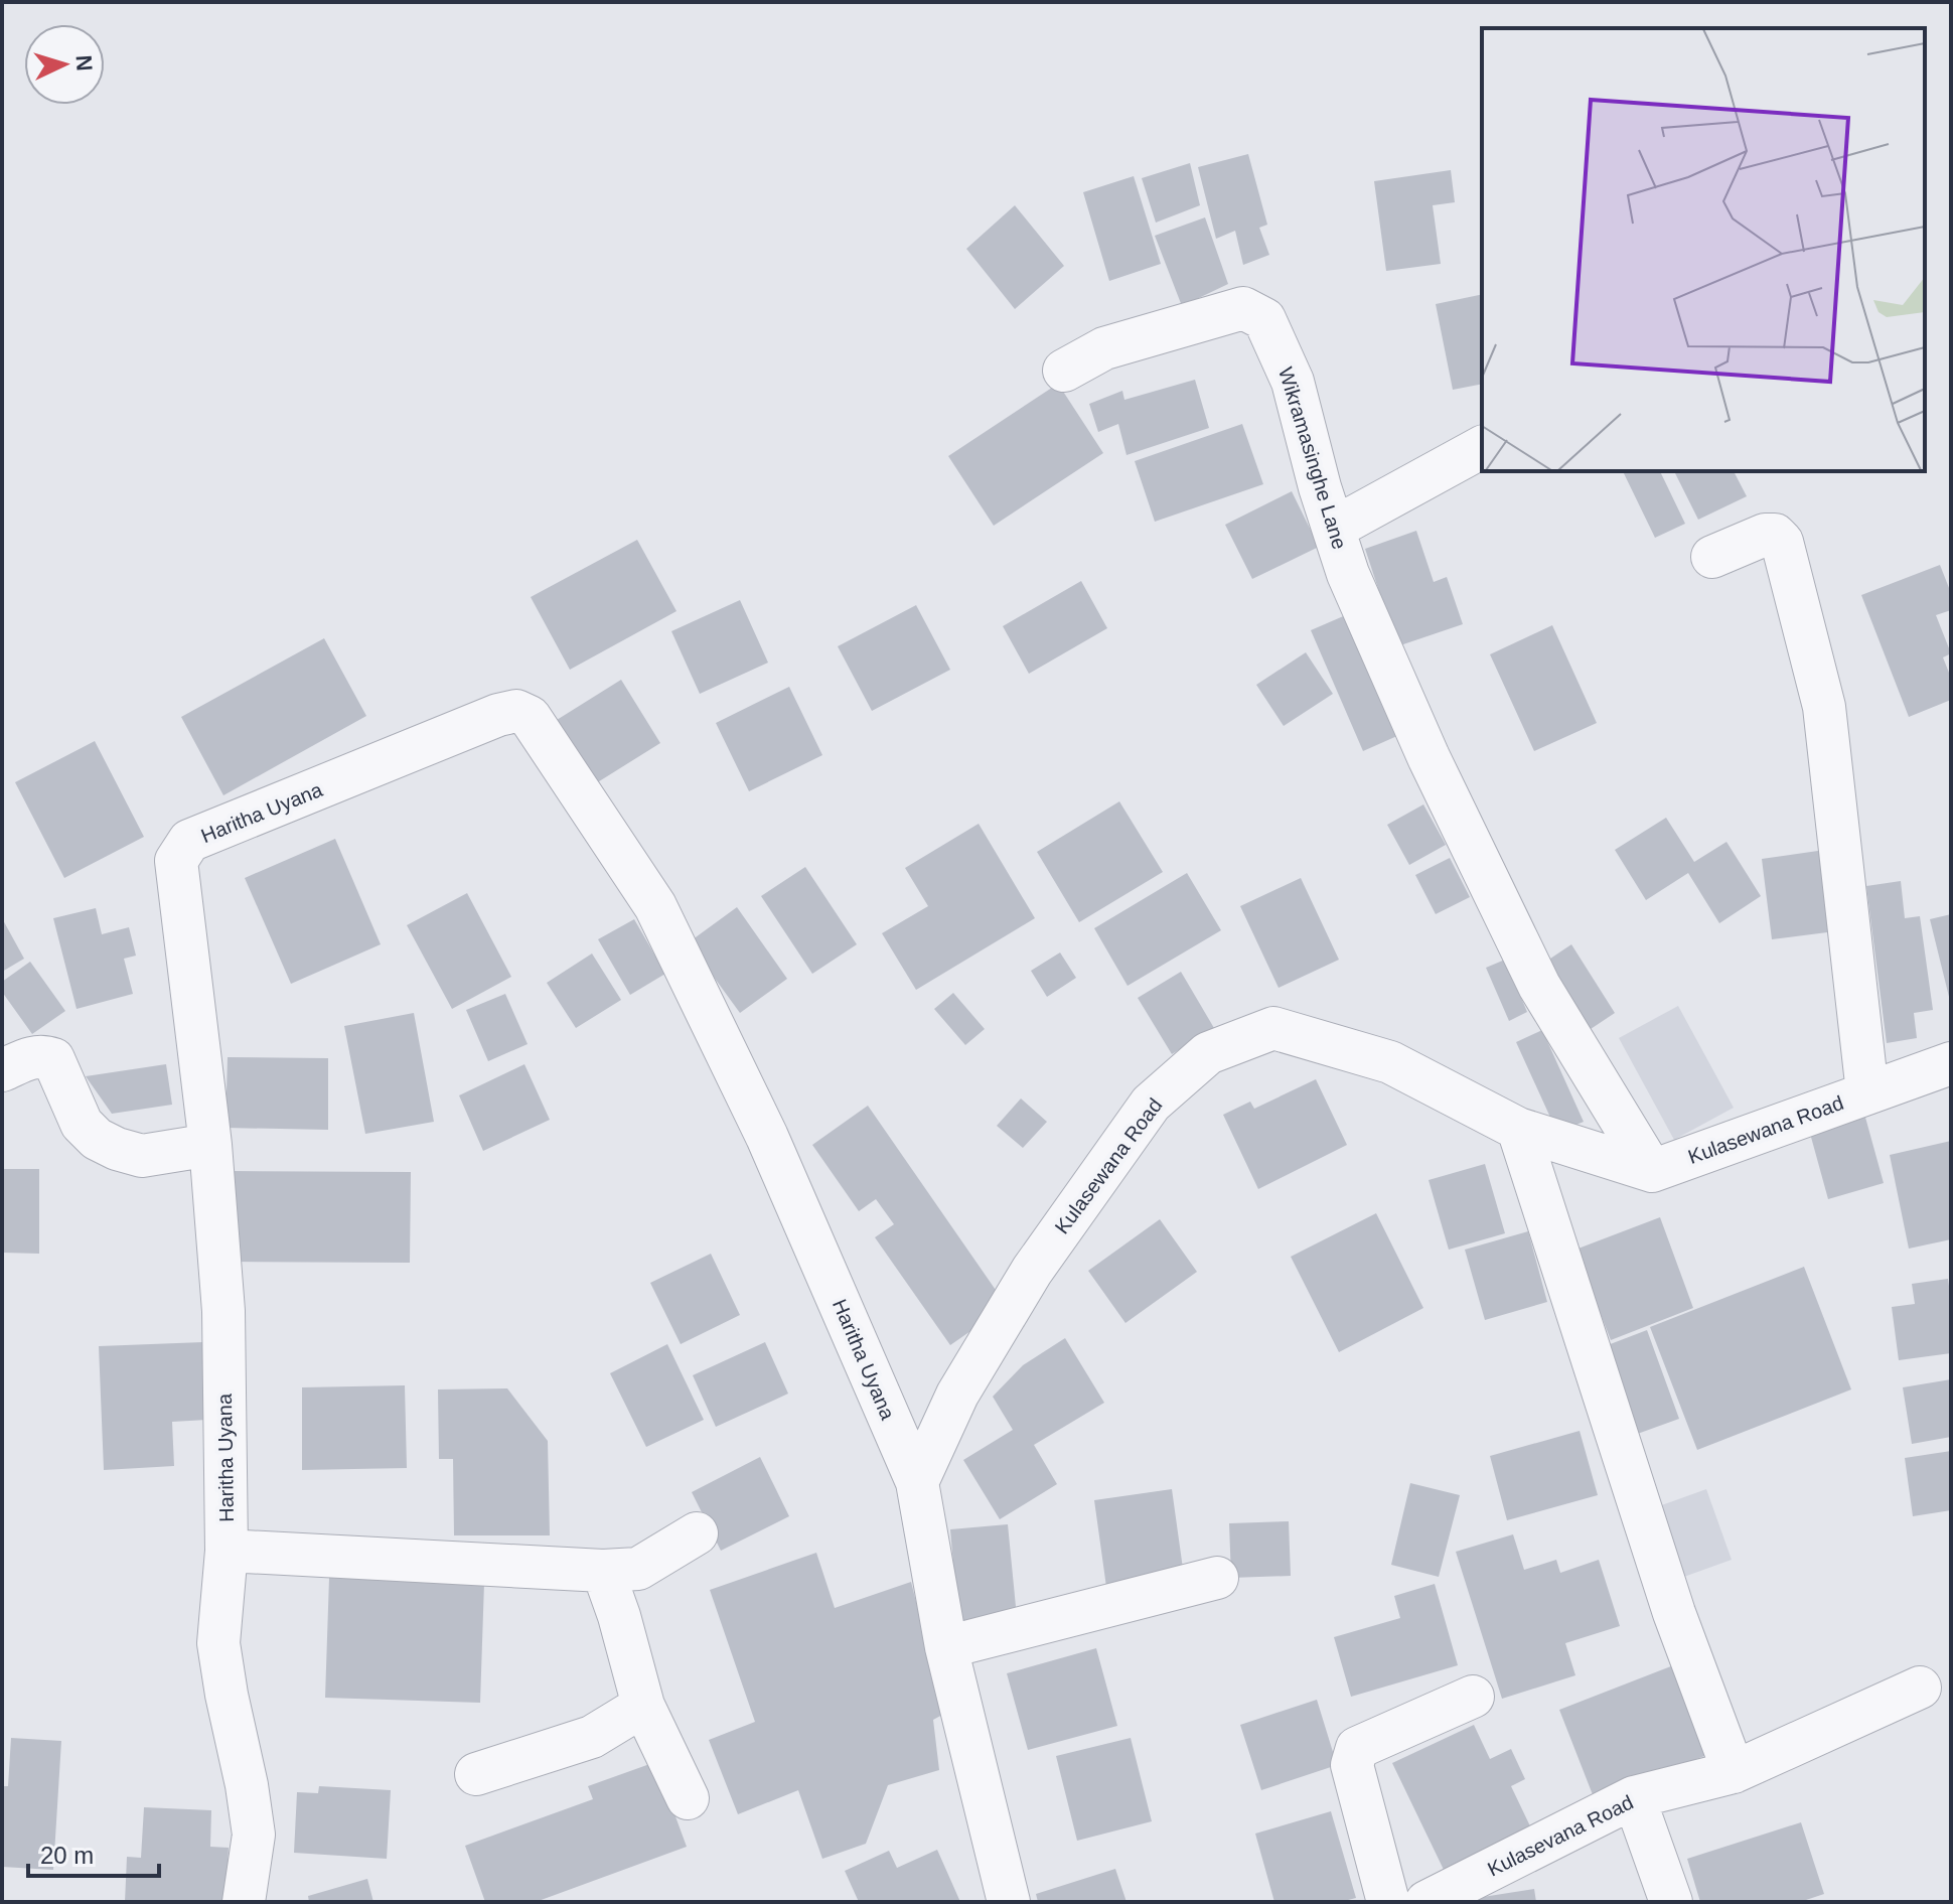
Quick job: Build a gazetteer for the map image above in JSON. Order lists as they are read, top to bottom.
{
  "streets": {
    "street": [
      "Wikramasinghe Lane",
      "Haritha Uyana",
      "Kulasewana Road",
      "Kulasevana Road"
    ]
  },
  "crossings": [
    ["Wikramasinghe Lane", "Kulasewana Road"],
    ["Haritha Uyana", "Kulasewana Road"]
  ],
  "scale_bar": "20 m",
  "north": "right"
}
